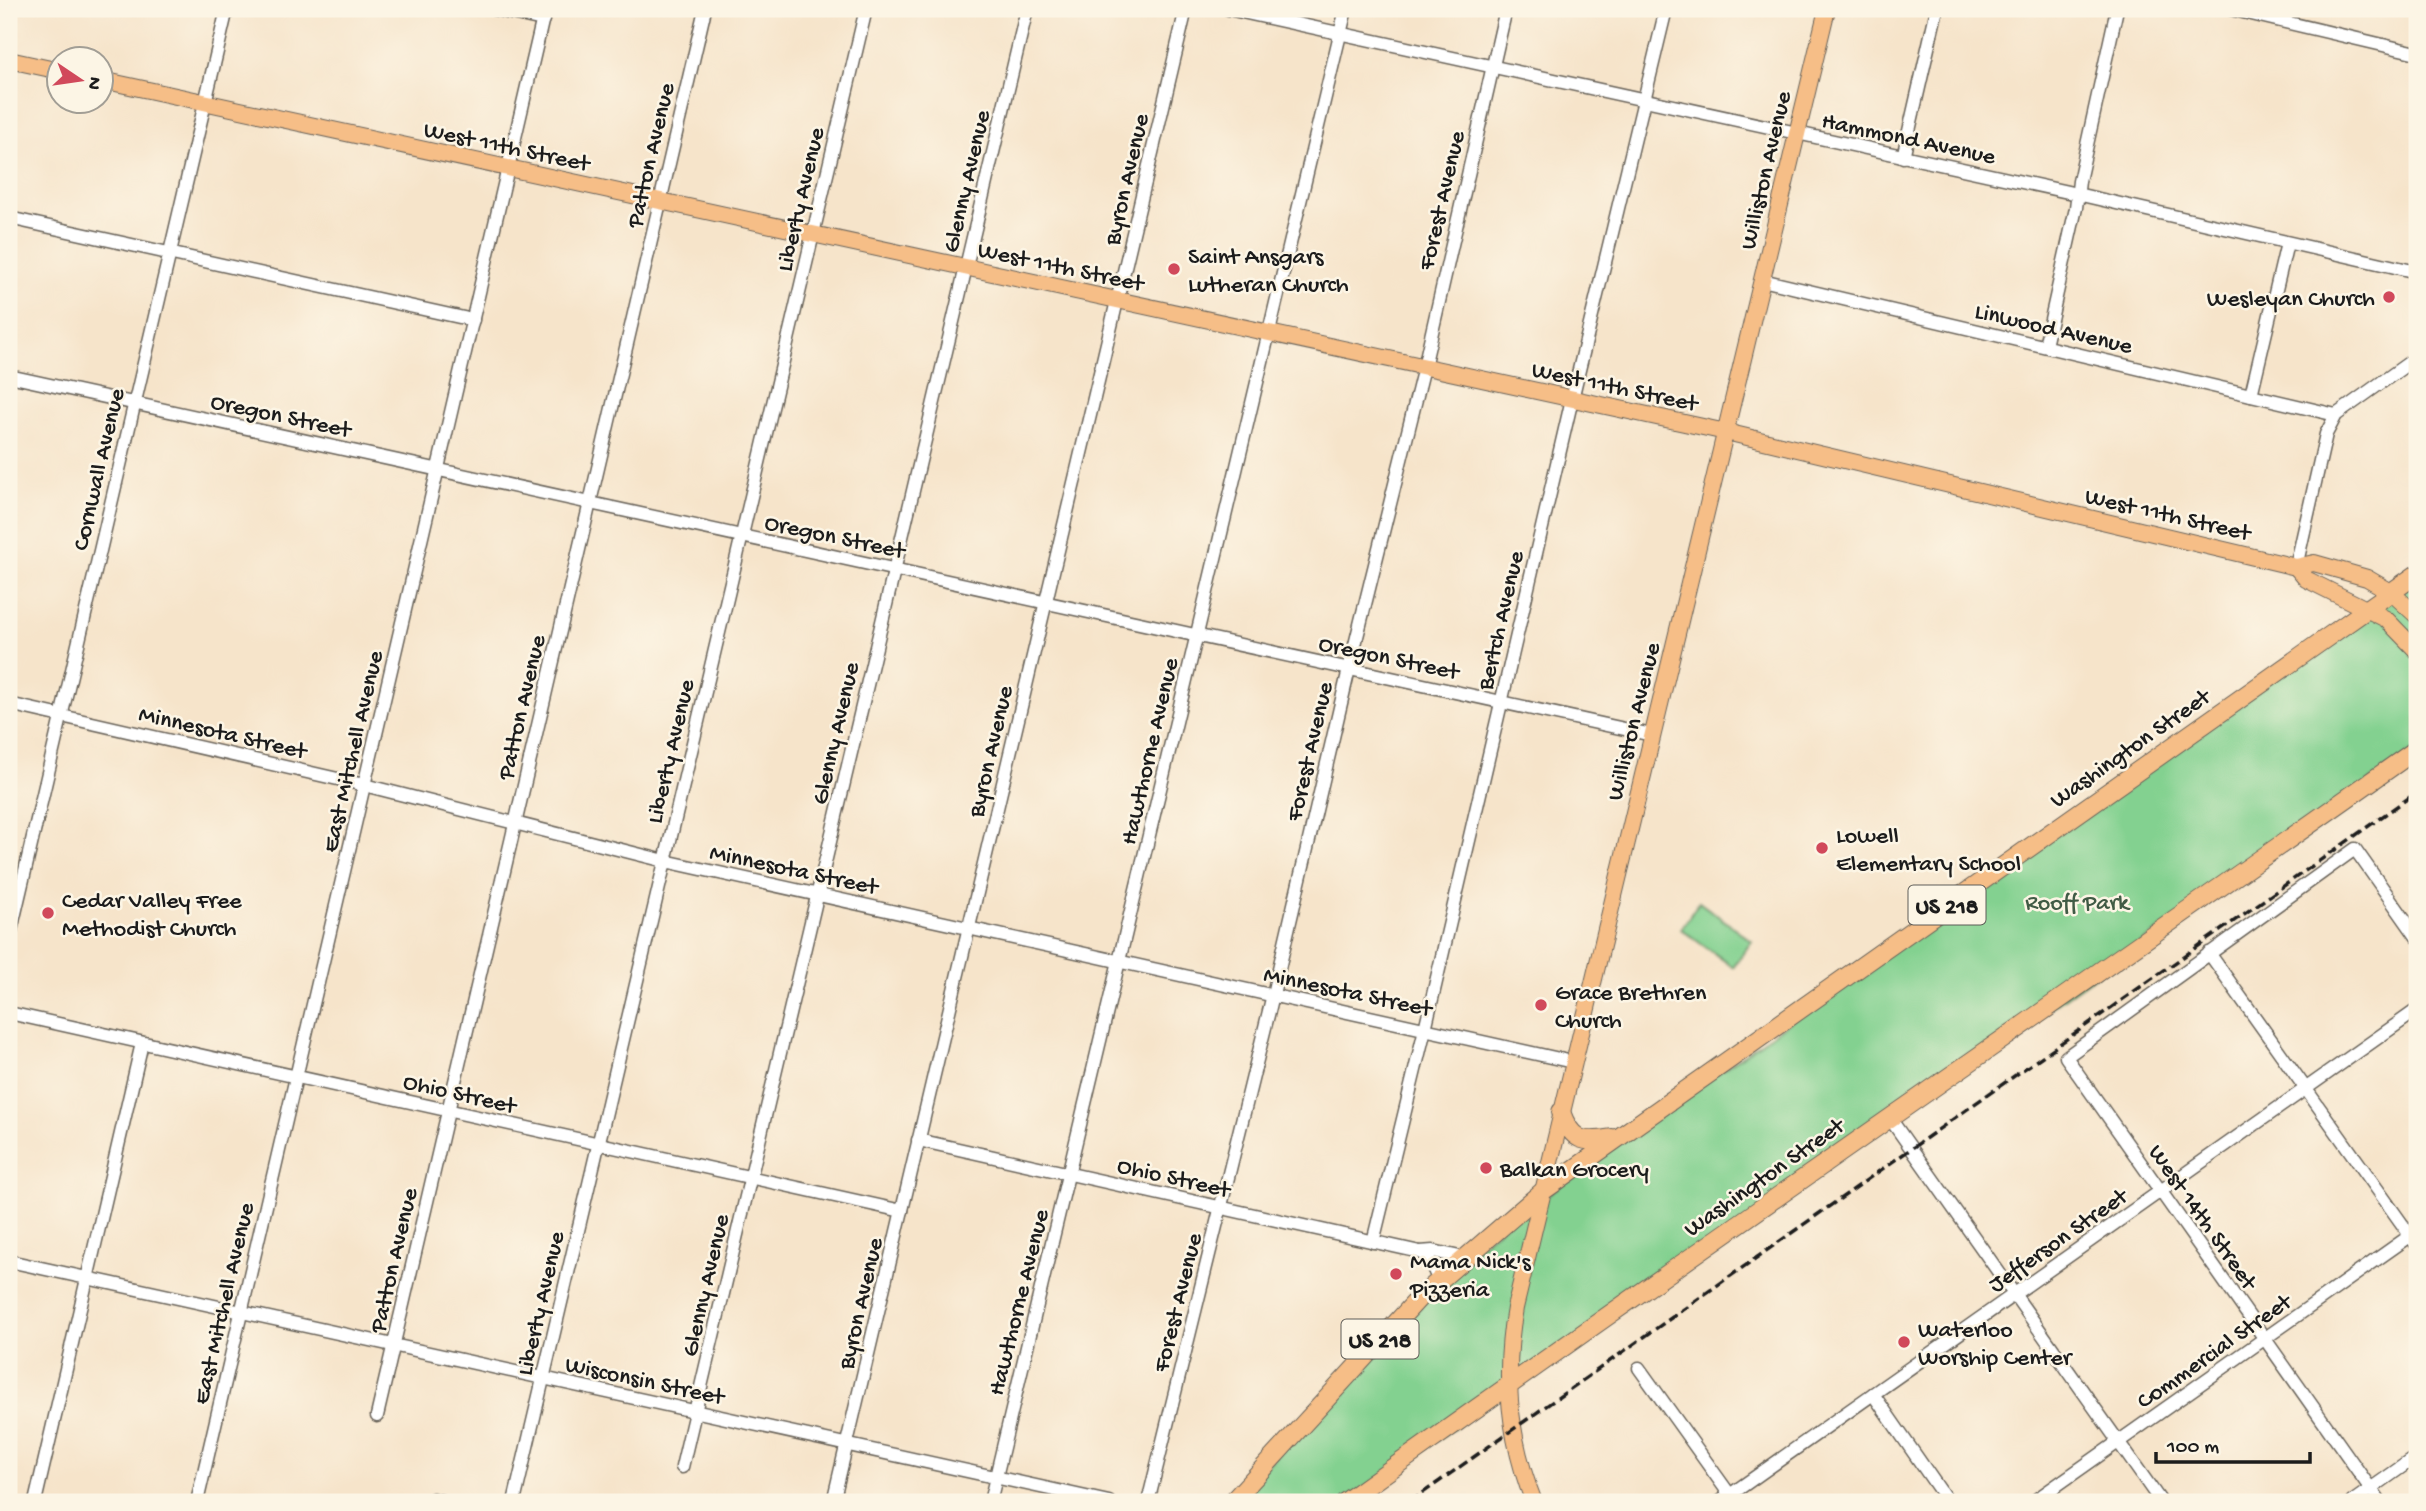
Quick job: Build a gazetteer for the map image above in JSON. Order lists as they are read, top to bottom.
{
  "streets": {
    "highway": ["Washington Street", "US 218"],
    "main road": ["West 11th Street", "Williston Avenue"],
    "street": [
      "Hammond Avenue",
      "Patton Avenue",
      "Byron Avenue",
      "Glenny Avenue",
      "Liberty Avenue",
      "Forest Avenue",
      "Linwood Avenue",
      "Oregon Street",
      "Cornwall Avenue",
      "Bertch Avenue",
      "Minnesota Street",
      "East Mitchell Avenue",
      "Hawthorne Avenue",
      "Ohio Street",
      "West 14th Street",
      "Jefferson Street",
      "Commercial Street",
      "Wisconsin Street"
    ]
  },
  "crossings": [
    ["Hammond Avenue", "Williston Avenue"],
    ["Hammond Avenue", "Forest Avenue"],
    ["Hammond Avenue", "Bertch Avenue"],
    ["Hammond Avenue", "Hawthorne Avenue"],
    ["West 11th Street", "Patton Avenue"],
    ["West 11th Street", "Williston Avenue"],
    ["West 11th Street", "Byron Avenue"],
    ["West 11th Street", "Glenny Avenue"],
    ["West 11th Street", "Liberty Avenue"],
    ["West 11th Street", "Forest Avenue"],
    ["West 11th Street", "Cornwall Avenue"],
    ["West 11th Street", "Bertch Avenue"],
    ["West 11th Street", "Washington Street"],
    ["West 11th Street", "East Mitchell Avenue"],
    ["West 11th Street", "Hawthorne Avenue"],
    ["Patton Avenue", "Oregon Street"],
    ["Patton Avenue", "Minnesota Street"],
    ["Patton Avenue", "Ohio Street"],
    ["Patton Avenue", "Wisconsin Street"],
    ["Williston Avenue", "Linwood Avenue"],
    ["Williston Avenue", "Oregon Street"],
    ["Williston Avenue", "Minnesota Street"],
    ["Williston Avenue", "Washington Street"],
    ["Byron Avenue", "Oregon Street"],
    ["Byron Avenue", "Minnesota Street"],
    ["Byron Avenue", "Ohio Street"],
    ["Byron Avenue", "Wisconsin Street"],
    ["Glenny Avenue", "Oregon Street"],
    ["Glenny Avenue", "Minnesota Street"],
    ["Glenny Avenue", "Ohio Street"],
    ["Glenny Avenue", "Wisconsin Street"],
    ["Liberty Avenue", "Oregon Street"],
    ["Liberty Avenue", "Minnesota Street"],
    ["Liberty Avenue", "Ohio Street"],
    ["Liberty Avenue", "Wisconsin Street"],
    ["Forest Avenue", "Oregon Street"],
    ["Forest Avenue", "Minnesota Street"],
    ["Forest Avenue", "Ohio Street"],
    ["Oregon Street", "Cornwall Avenue"],
    ["Oregon Street", "Bertch Avenue"],
    ["Oregon Street", "East Mitchell Avenue"],
    ["Oregon Street", "Hawthorne Avenue"],
    ["Cornwall Avenue", "Minnesota Street"],
    ["Bertch Avenue", "Minnesota Street"],
    ["Bertch Avenue", "Ohio Street"],
    ["Minnesota Street", "East Mitchell Avenue"],
    ["Minnesota Street", "Hawthorne Avenue"],
    ["Washington Street", "Ohio Street"],
    ["East Mitchell Avenue", "Ohio Street"],
    ["East Mitchell Avenue", "Wisconsin Street"],
    ["Hawthorne Avenue", "Ohio Street"],
    ["Hawthorne Avenue", "Wisconsin Street"],
    ["West 14th Street", "Jefferson Street"],
    ["West 14th Street", "Commercial Street"]
  ],
  "parks": ["Rooff Park"],
  "places": [
    "Saint Ansgars Lutheran Church",
    "Wesleyan Church",
    "Lowell Elementary School",
    "Cedar Valley Free Methodist Church",
    "Grace Brethren Church",
    "Balkan Grocery",
    "Mama Nick's Pizzeria",
    "Waterloo Worship Center"
  ],
  "scale_bar": "100 m",
  "north": "right"
}
